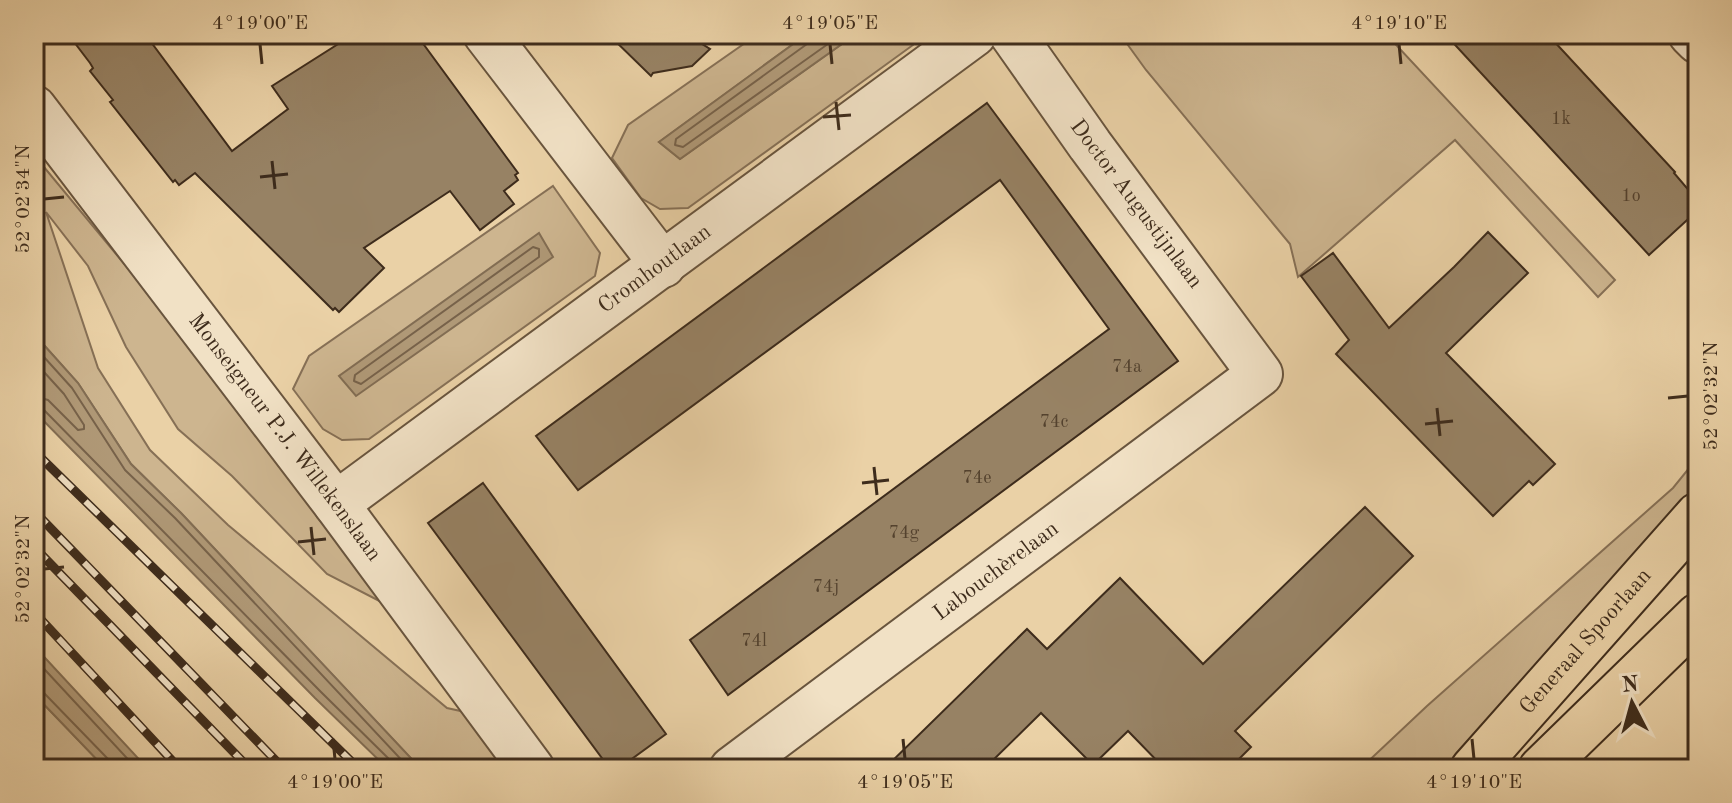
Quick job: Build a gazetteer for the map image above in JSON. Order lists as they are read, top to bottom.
{
  "streets": {
    "main road": ["Generaal Spoorlaan"],
    "street": [
      "Doctor Augustijnlaan",
      "Cromhoutlaan",
      "Monseigneur P.J. Willekenslaan",
      "Labouchèrelaan"
    ]
  },
  "crossings": [
    ["Doctor Augustijnlaan", "Labouchèrelaan"],
    ["Cromhoutlaan", "Monseigneur P.J. Willekenslaan"]
  ],
  "house_numbers": [
    "1k",
    "1o",
    "74a",
    "74c",
    "74e",
    "74g",
    "74j",
    "74l"
  ],
  "north": "top",
  "coordinates": [
    "4°19'00\"E",
    "4°19'05\"E",
    "4°19'10\"E",
    "52°02'34\"N",
    "52°02'32\"N"
  ]
}
